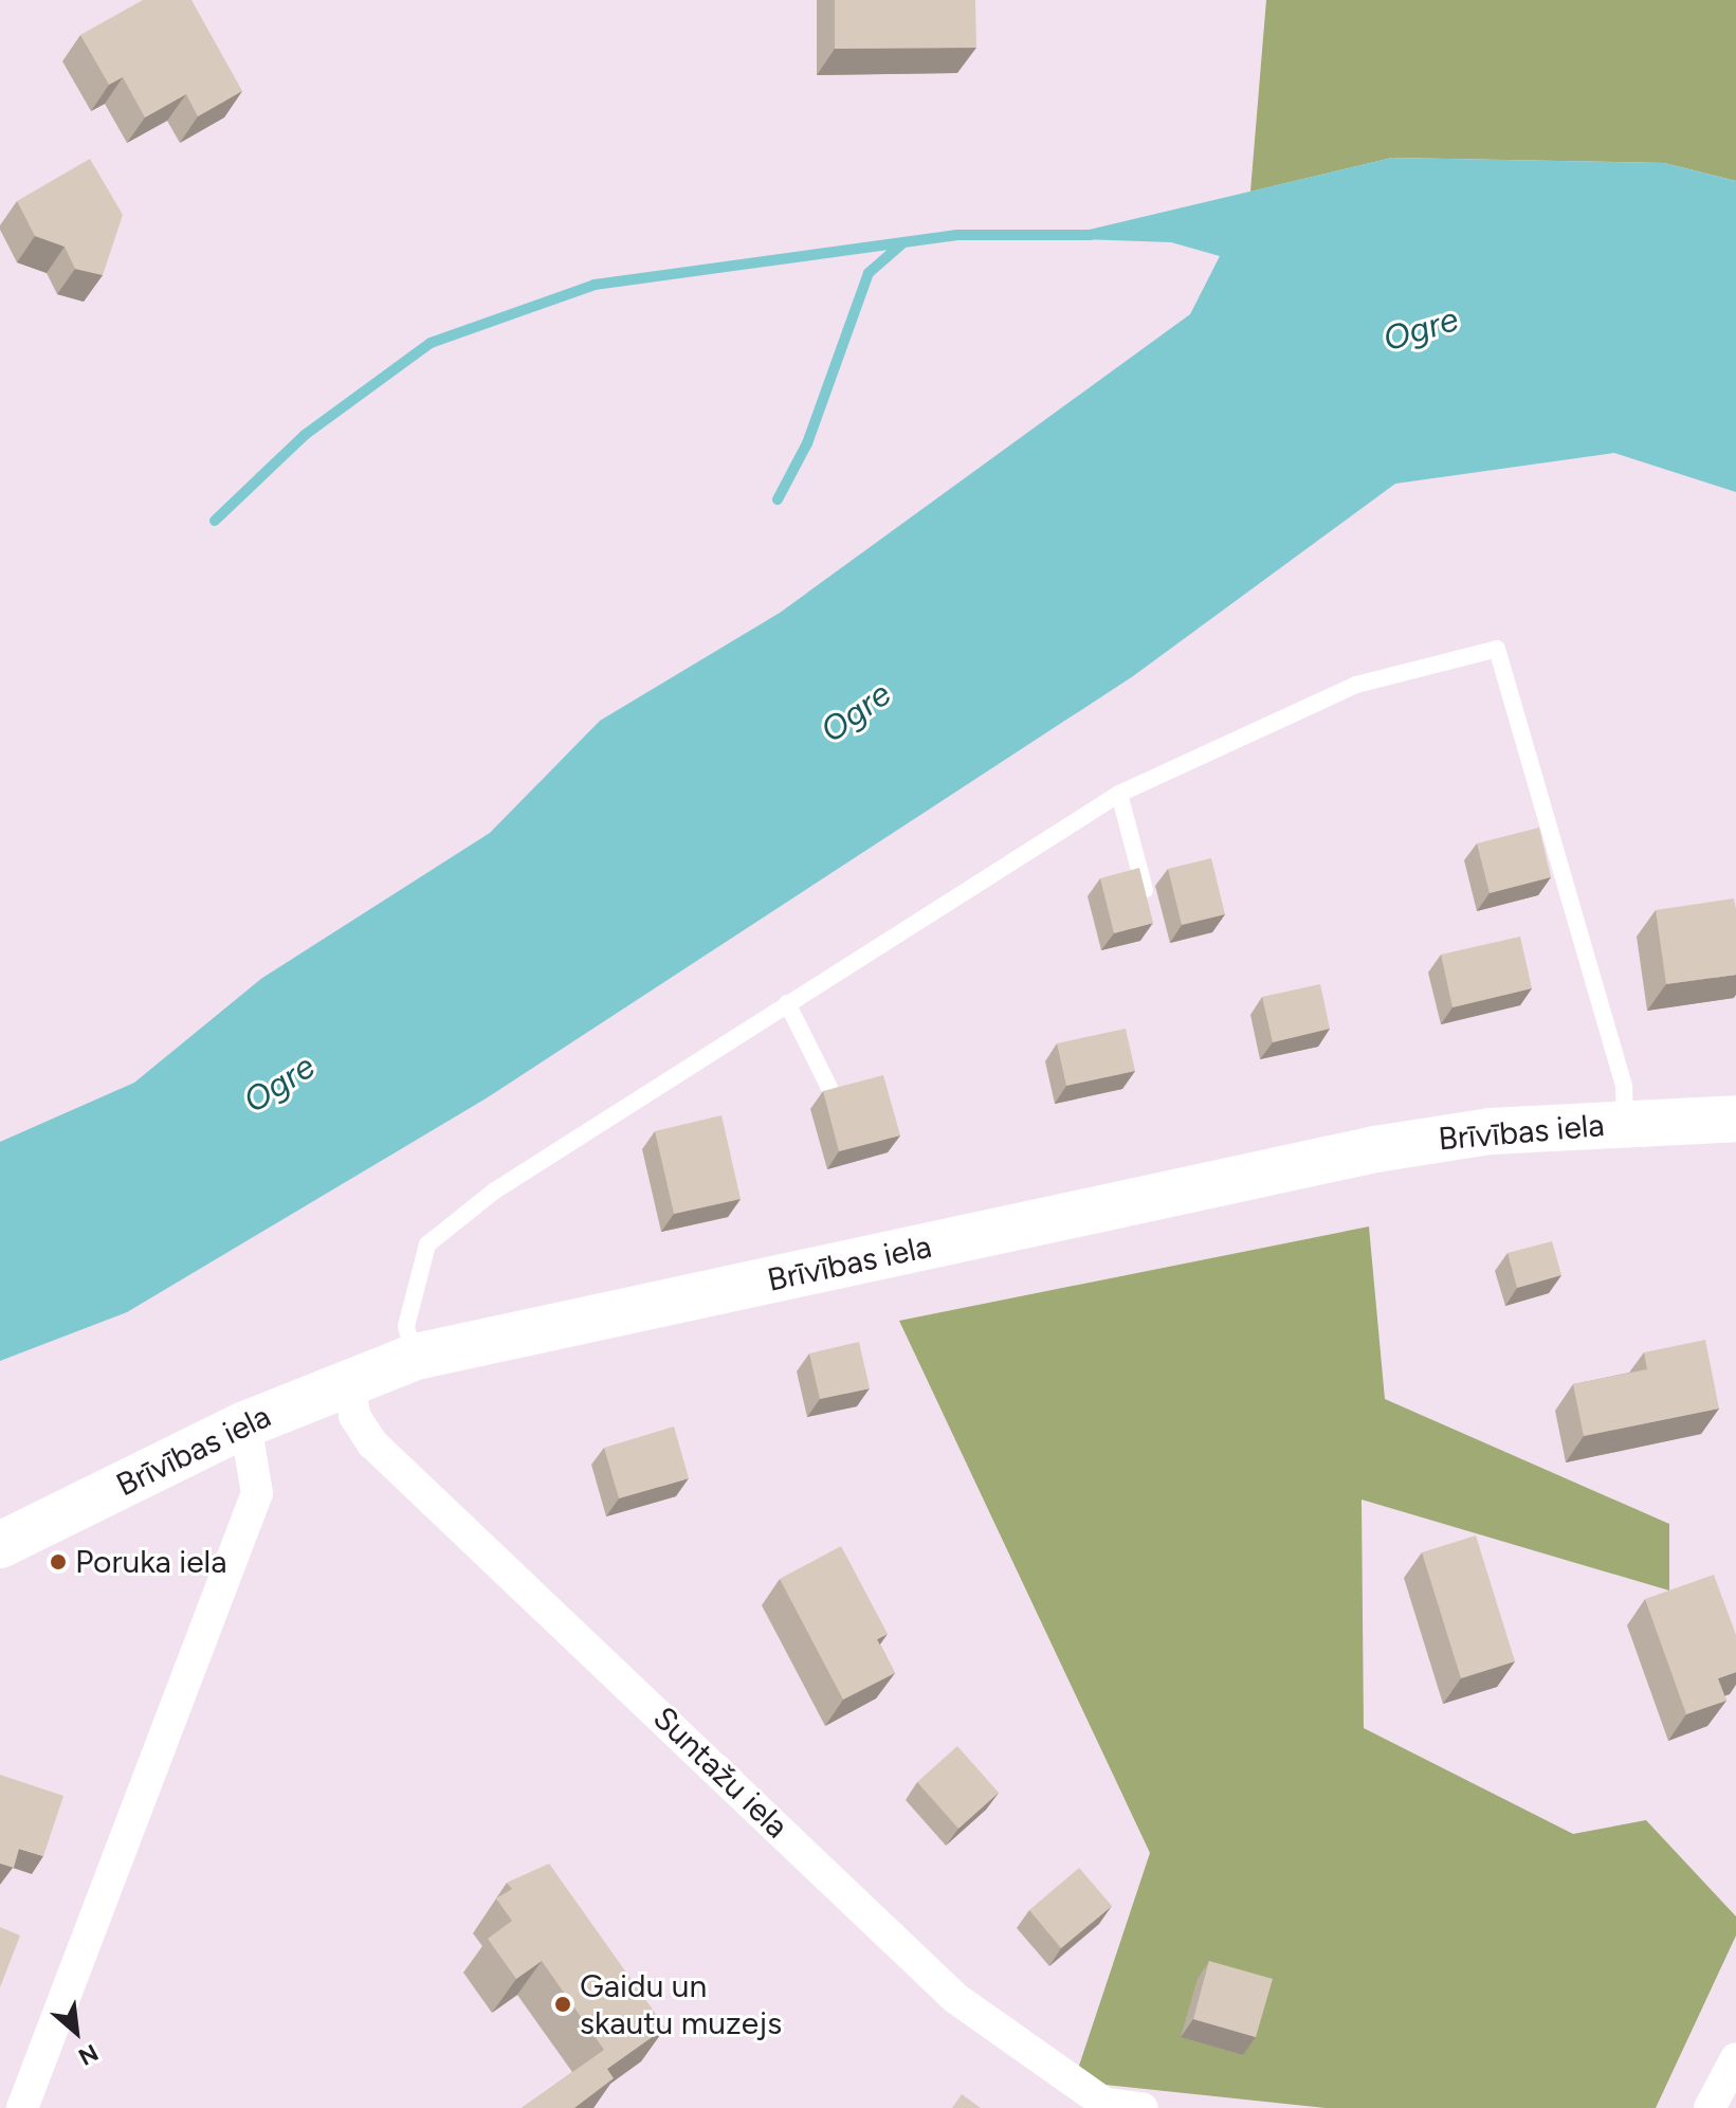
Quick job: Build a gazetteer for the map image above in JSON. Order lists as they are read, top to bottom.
{
  "streets": {
    "main road": ["Brīvības iela"],
    "street": ["Suntažu iela"]
  },
  "crossings": [
    ["Brīvības iela", "Suntažu iela"]
  ],
  "water": ["Ogre"],
  "places": ["Poruka iela", "Gaidu un skautu muzejs"],
  "north": "bottom right"
}
